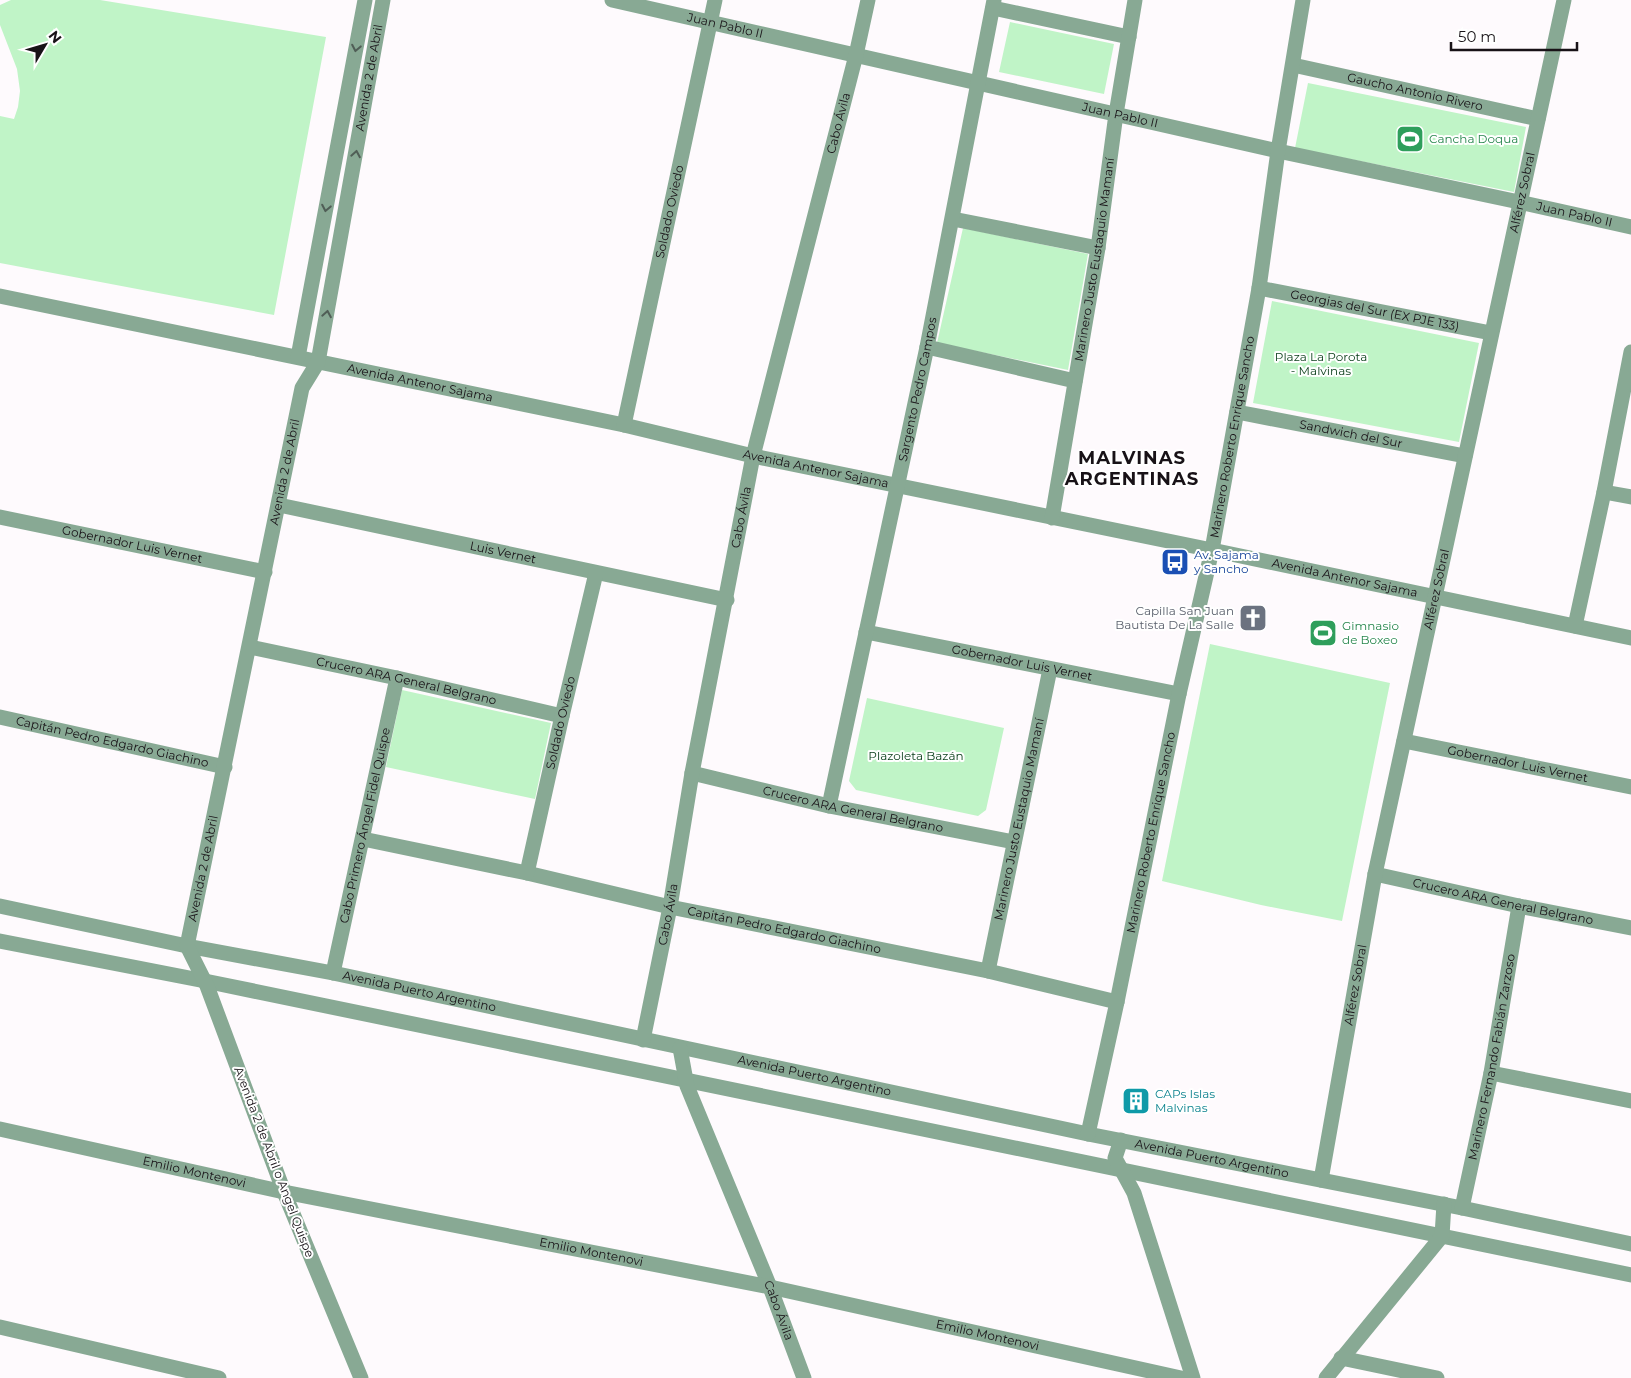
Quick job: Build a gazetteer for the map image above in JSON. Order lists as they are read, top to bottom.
{
  "streets": {
    "street": [
      "Juan Pablo II",
      "Avenida 2 de Abril",
      "Gaucho Antonio Rivero",
      "Cabo Ávila",
      "Alférez Sobral",
      "Soldado Oviedo",
      "Marinero Justo Eustaquio Mamaní",
      "Georgias del Sur (EX PJE 133)",
      "Avenida Antenor Sajama",
      "Sargento Pedro Campos",
      "Sandwich del Sur",
      "Marinero Roberto Enrique Sancho",
      "Gobernador Luis Vernet",
      "Luis Vernet",
      "Crucero ARA General Belgrano",
      "Capitán Pedro Edgardo Giachino",
      "Cabo Primero Ángel Fidel Quispe",
      "Avenida Puerto Argentino",
      "Marinero Fernando Fabián Zarzoso",
      "Avenida 2 de Abril o Angel Quispe",
      "Emilio Montenovi"
    ]
  },
  "crossings": [
    ["Juan Pablo II", "Cabo Ávila"],
    ["Juan Pablo II", "Alférez Sobral"],
    ["Juan Pablo II", "Soldado Oviedo"],
    ["Juan Pablo II", "Marinero Justo Eustaquio Mamaní"],
    ["Juan Pablo II", "Sargento Pedro Campos"],
    ["Juan Pablo II", "Marinero Roberto Enrique Sancho"],
    ["Avenida 2 de Abril", "Avenida Antenor Sajama"],
    ["Avenida 2 de Abril", "Gobernador Luis Vernet"],
    ["Avenida 2 de Abril", "Luis Vernet"],
    ["Avenida 2 de Abril", "Crucero ARA General Belgrano"],
    ["Avenida 2 de Abril", "Capitán Pedro Edgardo Giachino"],
    ["Avenida 2 de Abril", "Avenida Puerto Argentino"],
    ["Avenida 2 de Abril", "Avenida 2 de Abril o Angel Quispe"],
    ["Gaucho Antonio Rivero", "Alférez Sobral"],
    ["Gaucho Antonio Rivero", "Marinero Roberto Enrique Sancho"],
    ["Cabo Ávila", "Avenida Antenor Sajama"],
    ["Cabo Ávila", "Luis Vernet"],
    ["Cabo Ávila", "Crucero ARA General Belgrano"],
    ["Cabo Ávila", "Capitán Pedro Edgardo Giachino"],
    ["Cabo Ávila", "Avenida Puerto Argentino"],
    ["Cabo Ávila", "Emilio Montenovi"],
    ["Alférez Sobral", "Georgias del Sur (EX PJE 133)"],
    ["Alférez Sobral", "Avenida Antenor Sajama"],
    ["Alférez Sobral", "Sandwich del Sur"],
    ["Alférez Sobral", "Gobernador Luis Vernet"],
    ["Alférez Sobral", "Crucero ARA General Belgrano"],
    ["Alférez Sobral", "Avenida Puerto Argentino"],
    ["Soldado Oviedo", "Avenida Antenor Sajama"],
    ["Soldado Oviedo", "Luis Vernet"],
    ["Soldado Oviedo", "Crucero ARA General Belgrano"],
    ["Soldado Oviedo", "Capitán Pedro Edgardo Giachino"],
    ["Marinero Justo Eustaquio Mamaní", "Avenida Antenor Sajama"],
    ["Marinero Justo Eustaquio Mamaní", "Gobernador Luis Vernet"],
    ["Marinero Justo Eustaquio Mamaní", "Crucero ARA General Belgrano"],
    ["Marinero Justo Eustaquio Mamaní", "Capitán Pedro Edgardo Giachino"],
    ["Georgias del Sur (EX PJE 133)", "Marinero Roberto Enrique Sancho"],
    ["Avenida Antenor Sajama", "Sargento Pedro Campos"],
    ["Avenida Antenor Sajama", "Marinero Roberto Enrique Sancho"],
    ["Sargento Pedro Campos", "Gobernador Luis Vernet"],
    ["Sargento Pedro Campos", "Crucero ARA General Belgrano"],
    ["Sandwich del Sur", "Marinero Roberto Enrique Sancho"],
    ["Marinero Roberto Enrique Sancho", "Gobernador Luis Vernet"],
    ["Marinero Roberto Enrique Sancho", "Capitán Pedro Edgardo Giachino"],
    ["Marinero Roberto Enrique Sancho", "Avenida Puerto Argentino"],
    ["Crucero ARA General Belgrano", "Cabo Primero Ángel Fidel Quispe"],
    ["Crucero ARA General Belgrano", "Marinero Fernando Fabián Zarzoso"],
    ["Capitán Pedro Edgardo Giachino", "Cabo Primero Ángel Fidel Quispe"],
    ["Cabo Primero Ángel Fidel Quispe", "Avenida Puerto Argentino"],
    ["Avenida Puerto Argentino", "Marinero Fernando Fabián Zarzoso"],
    ["Avenida Puerto Argentino", "Avenida 2 de Abril o Angel Quispe"],
    ["Avenida 2 de Abril o Angel Quispe", "Emilio Montenovi"]
  ],
  "districts": ["MALVINAS ARGENTINAS"],
  "parks": ["Plaza La Porota - Malvinas", "Plazoleta Bazán"],
  "places": {
    "sports": ["Cancha Doqua", "Gimnasio de Boxeo"],
    "bus stop": ["Av. Sajama y Sancho"],
    "church": ["Capilla San Juan Bautista De La Salle"],
    "building": ["CAPs Islas Malvinas"]
  },
  "scale_bar": "50 m",
  "north": "top right"
}
